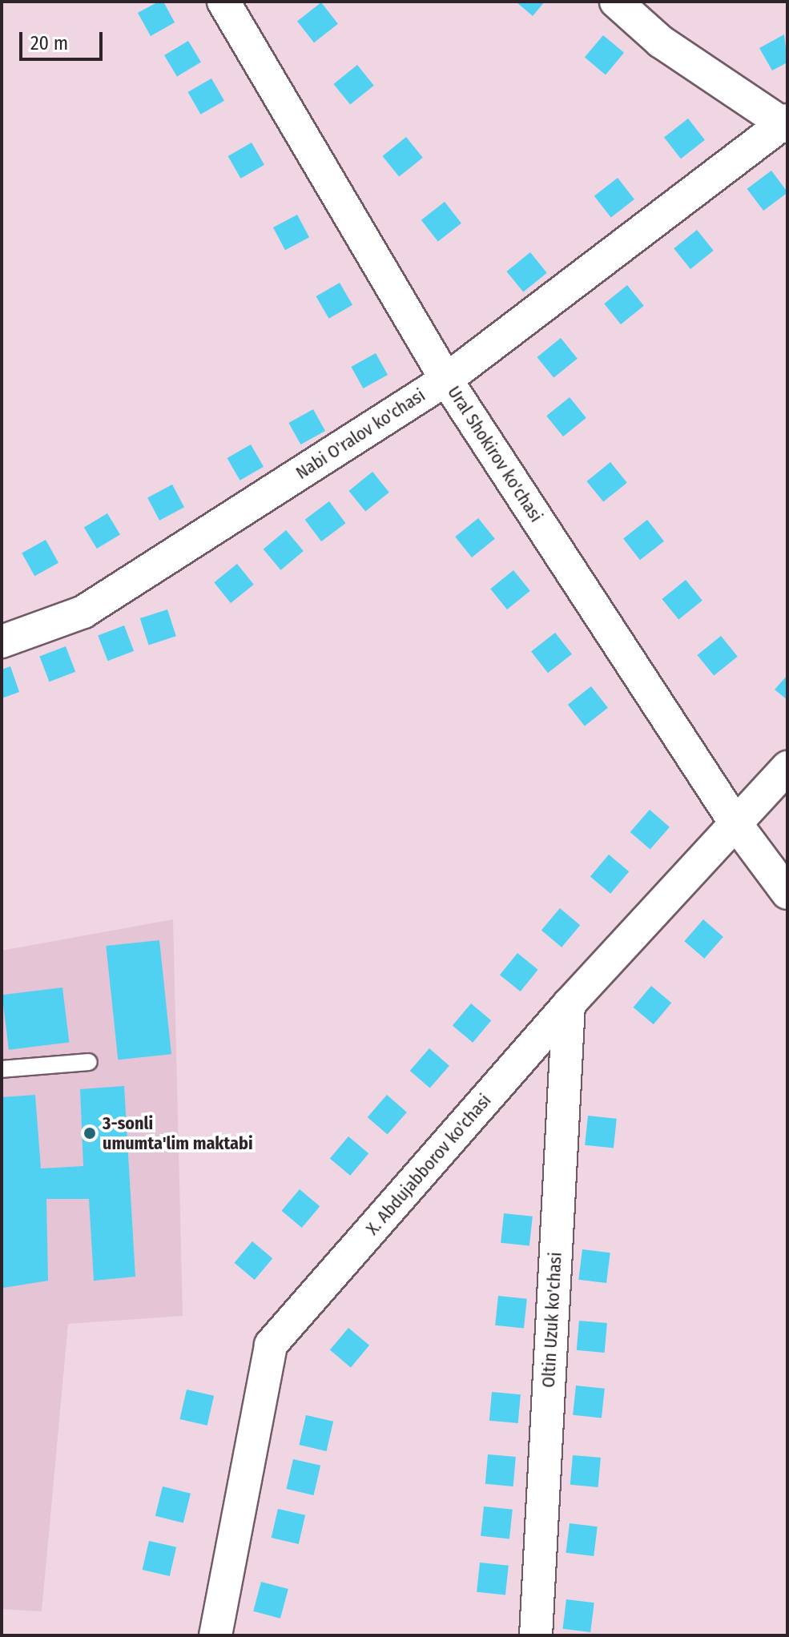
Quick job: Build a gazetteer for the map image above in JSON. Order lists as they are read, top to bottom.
{
  "streets": {
    "street": [
      "Nabi O'ralov ko'chasi",
      "Ural Shokirov ko'chasi",
      "X. Abdujabborov ko'chasi",
      "Oltin Uzuk ko'chasi"
    ]
  },
  "crossings": [
    ["Nabi O'ralov ko'chasi", "Ural Shokirov ko'chasi"],
    ["Ural Shokirov ko'chasi", "X. Abdujabborov ko'chasi"],
    ["X. Abdujabborov ko'chasi", "Oltin Uzuk ko'chasi"]
  ],
  "places": ["3-sonli umumta'lim maktabi"],
  "scale_bar": "20 m"
}
